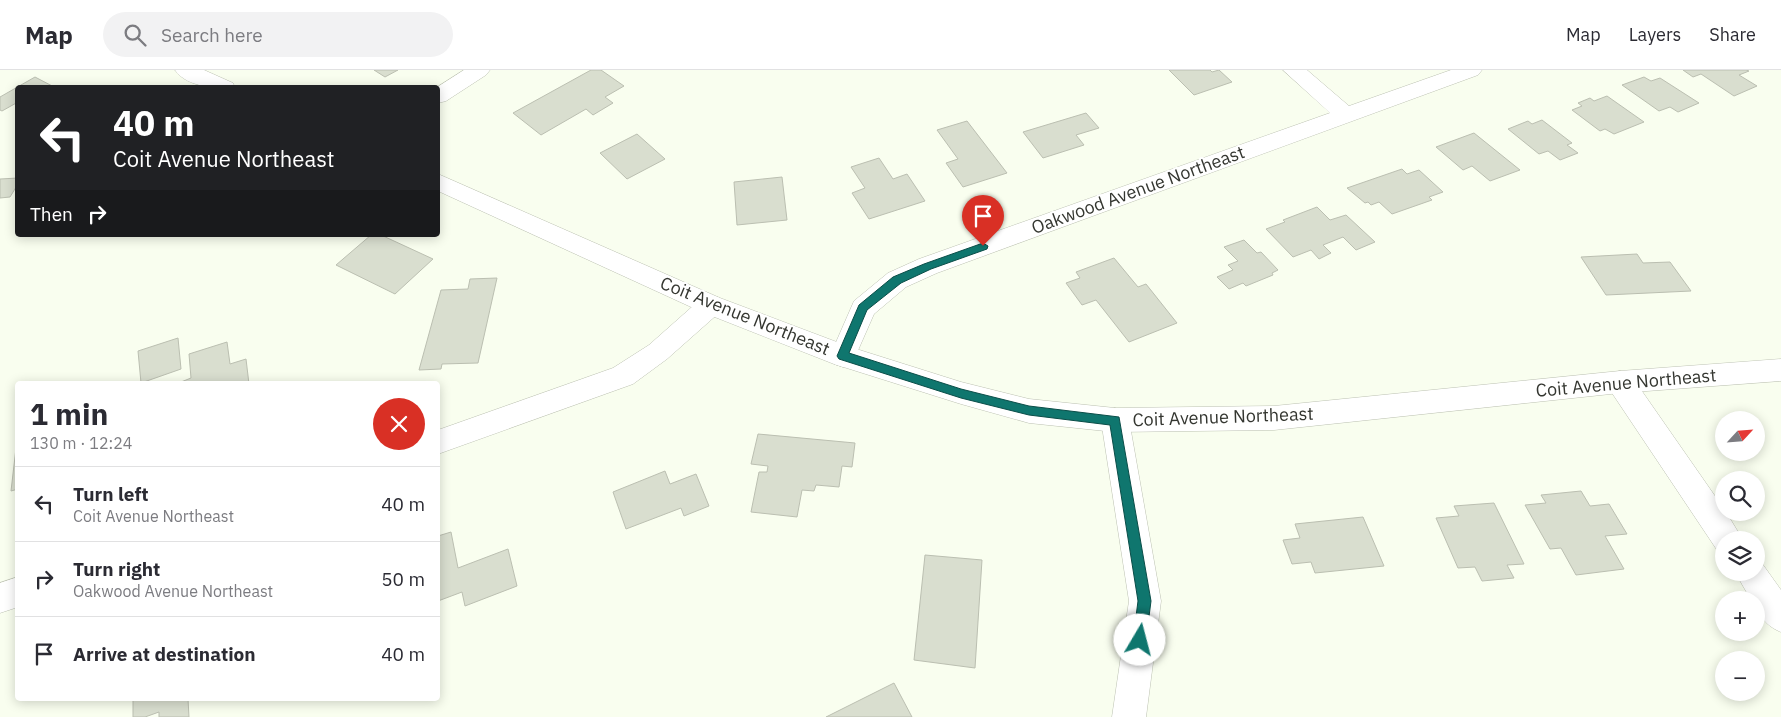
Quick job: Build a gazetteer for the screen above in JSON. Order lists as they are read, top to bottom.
{
  "streets": {
    "street": ["Oakwood Avenue Northeast", "Coit Avenue Northeast"]
  },
  "crossings": [
    ["Oakwood Avenue Northeast", "Coit Avenue Northeast"]
  ],
  "north": "top right",
  "page": {
    "header": "Map",
    "search": "Search here",
    "nav": ["Map", "Layers", "Share"],
    "turn": ["40 m", "Coit Avenue Northeast"],
    "then": "Then",
    "heading": ["1 min", "130 m · 12:24"],
    "map_buttons": ["+", "−"],
    "list": [
      {
        "name": "Turn left",
        "note": "Coit Avenue Northeast",
        "value": "40 m"
      },
      {
        "name": "Turn right",
        "note": "Oakwood Avenue Northeast",
        "value": "50 m"
      },
      {
        "name": "Arrive at destination",
        "value": "40 m"
      }
    ]
  }
}
